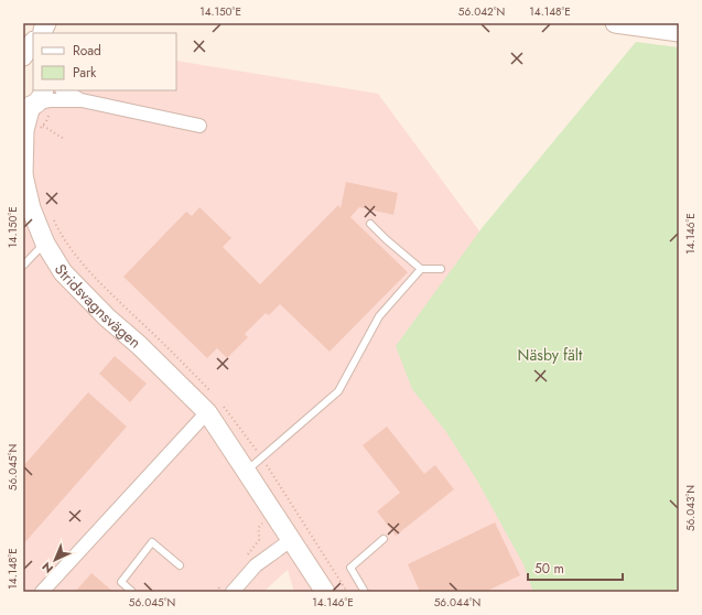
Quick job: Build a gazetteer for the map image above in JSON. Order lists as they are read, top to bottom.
{
  "streets": {
    "street": ["Stridsvagnsvägen"]
  },
  "parks": ["Näsby fält"],
  "legend": ["Road", "Park"],
  "scale_bar": "50 m",
  "north": "bottom left",
  "coordinates": [
    "14.150°E",
    "56.042°N",
    "14.148°E",
    "14.146°E",
    "56.045°N",
    "56.043°N",
    "56.044°N"
  ]
}
